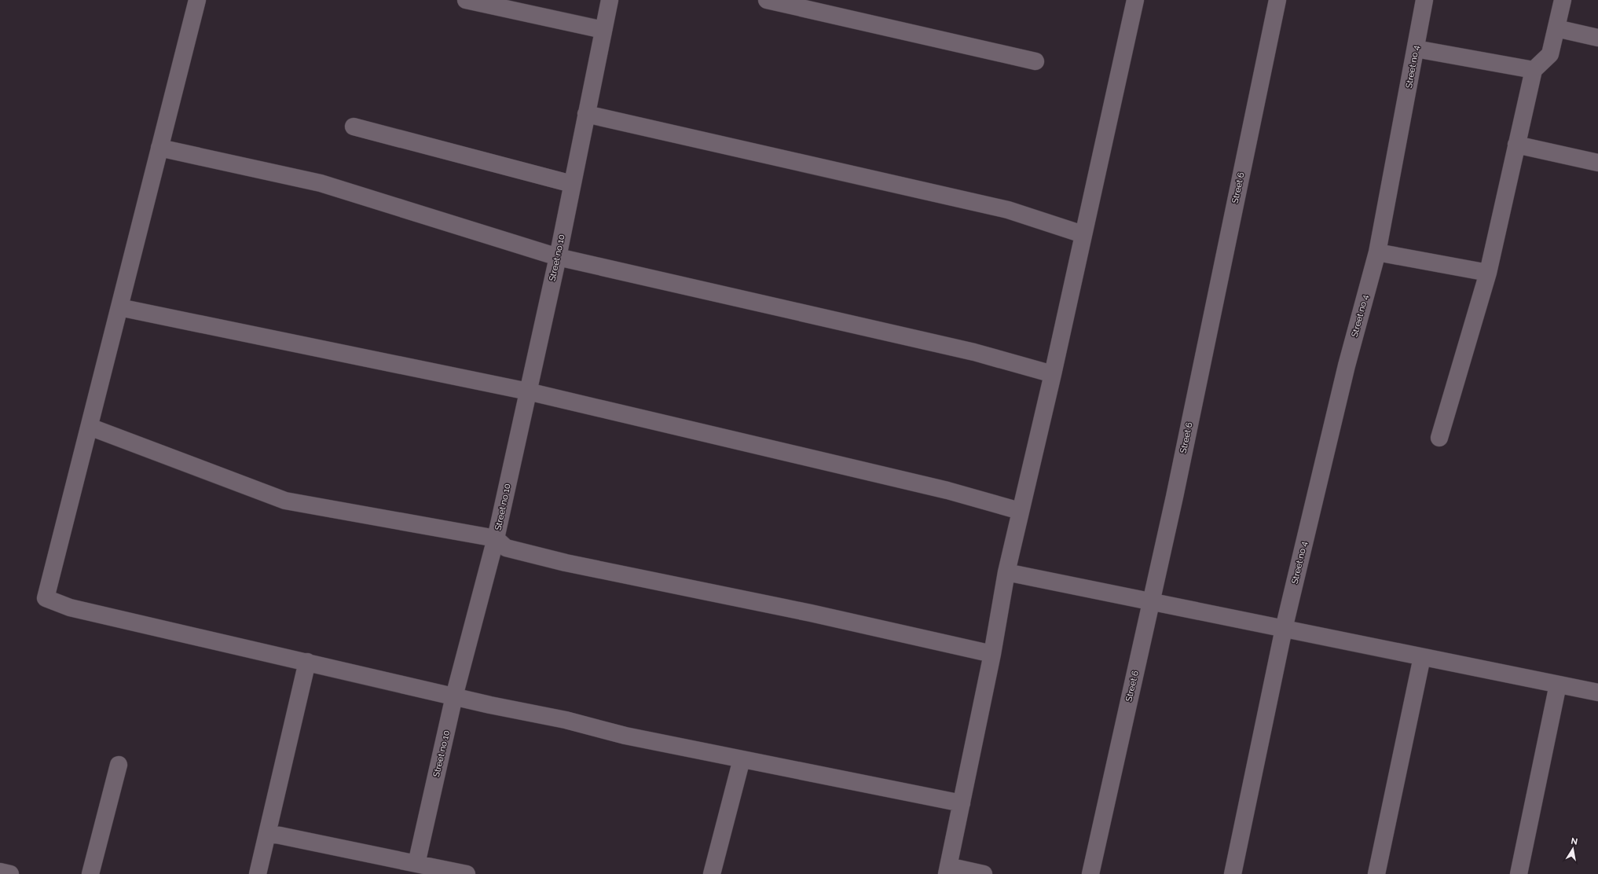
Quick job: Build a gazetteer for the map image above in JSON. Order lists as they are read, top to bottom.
{
  "streets": {
    "street": ["Street no 4", "Street 6", "Street no 10"]
  },
  "north": "top"
}
